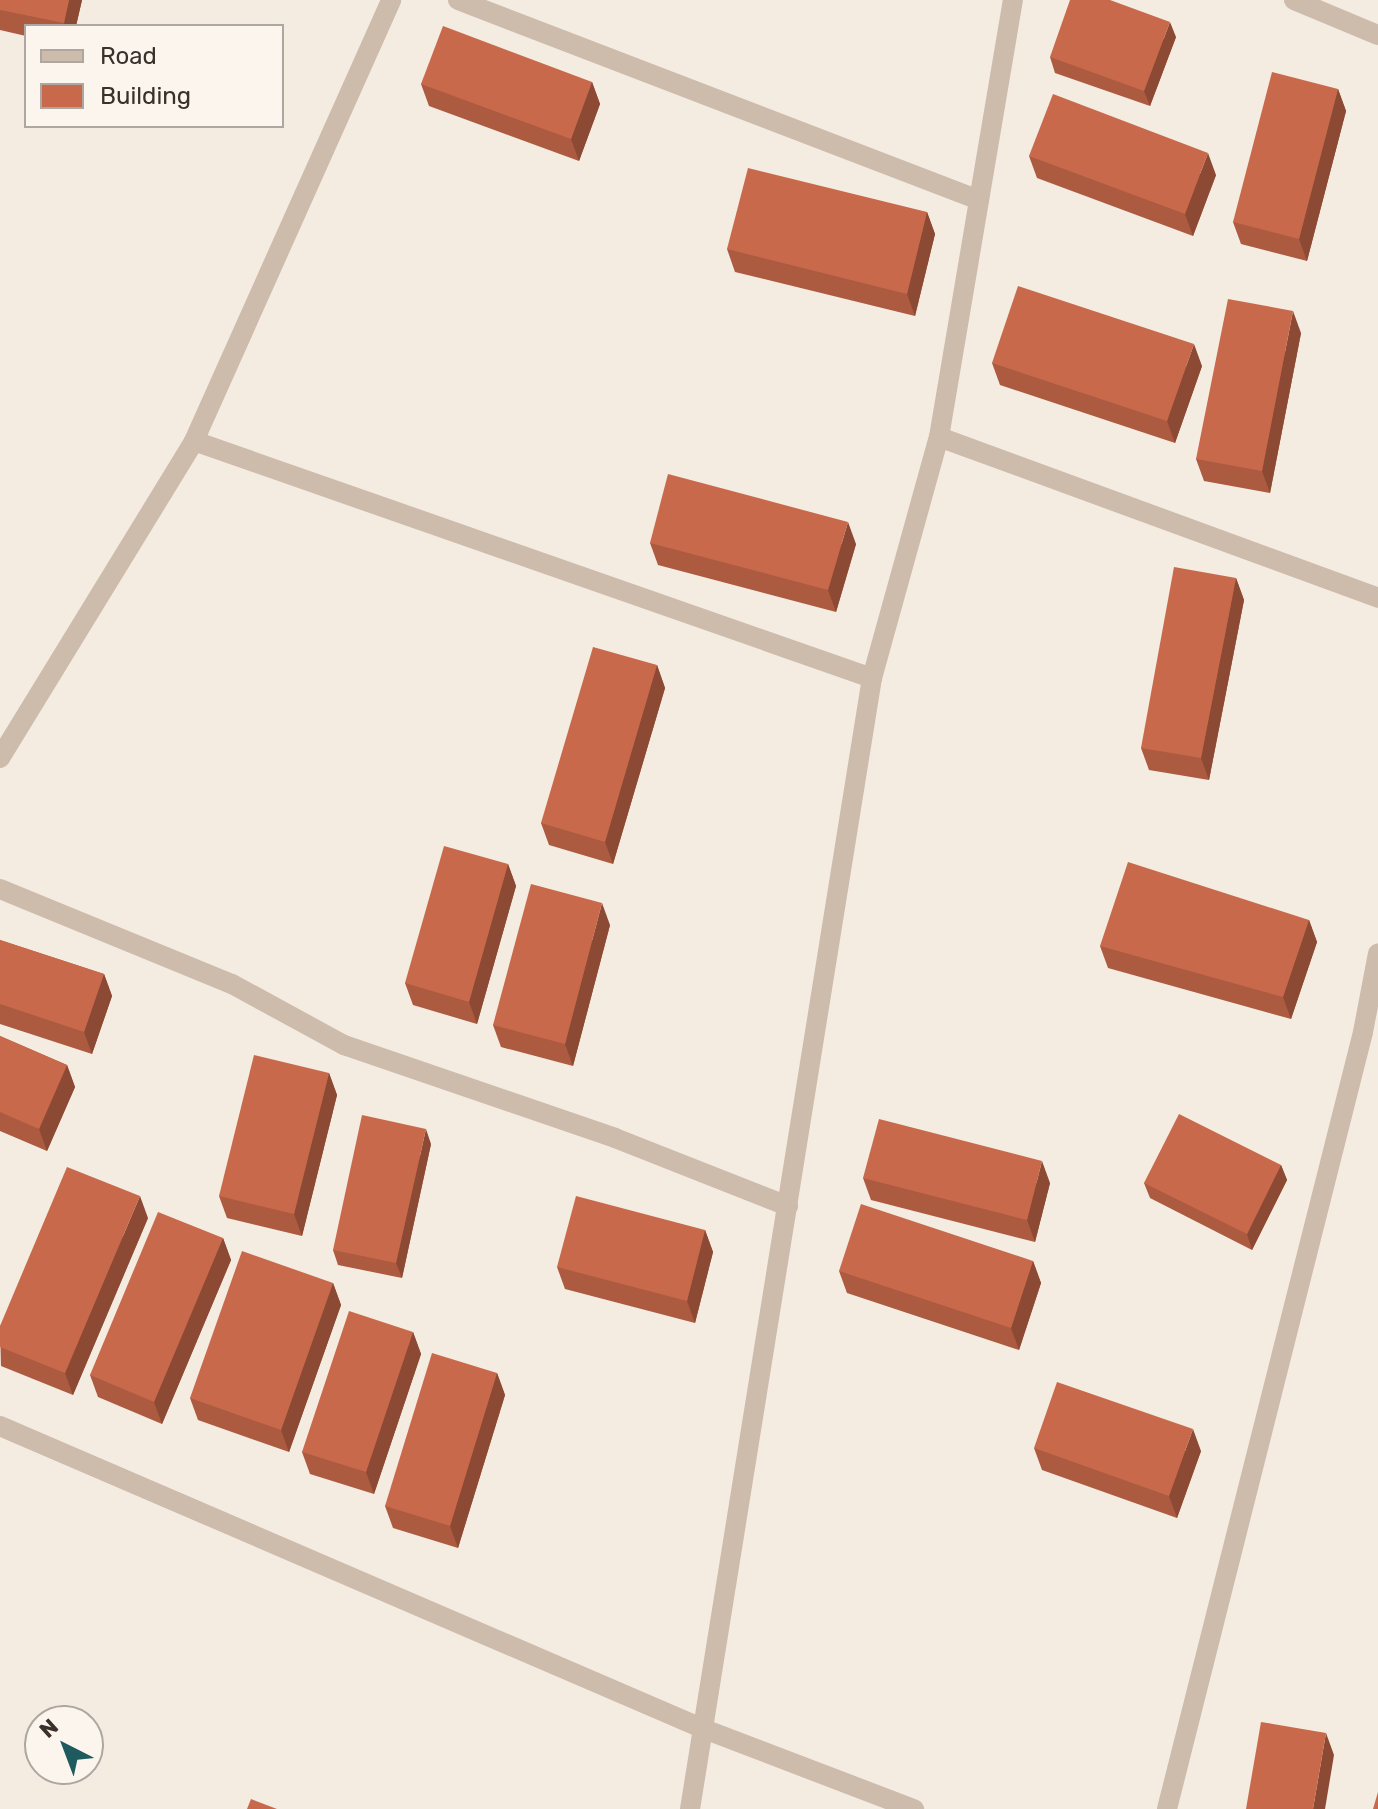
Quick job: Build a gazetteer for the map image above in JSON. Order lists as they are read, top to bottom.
{
  "legend": ["Road", "Building"],
  "north": "top left"
}
